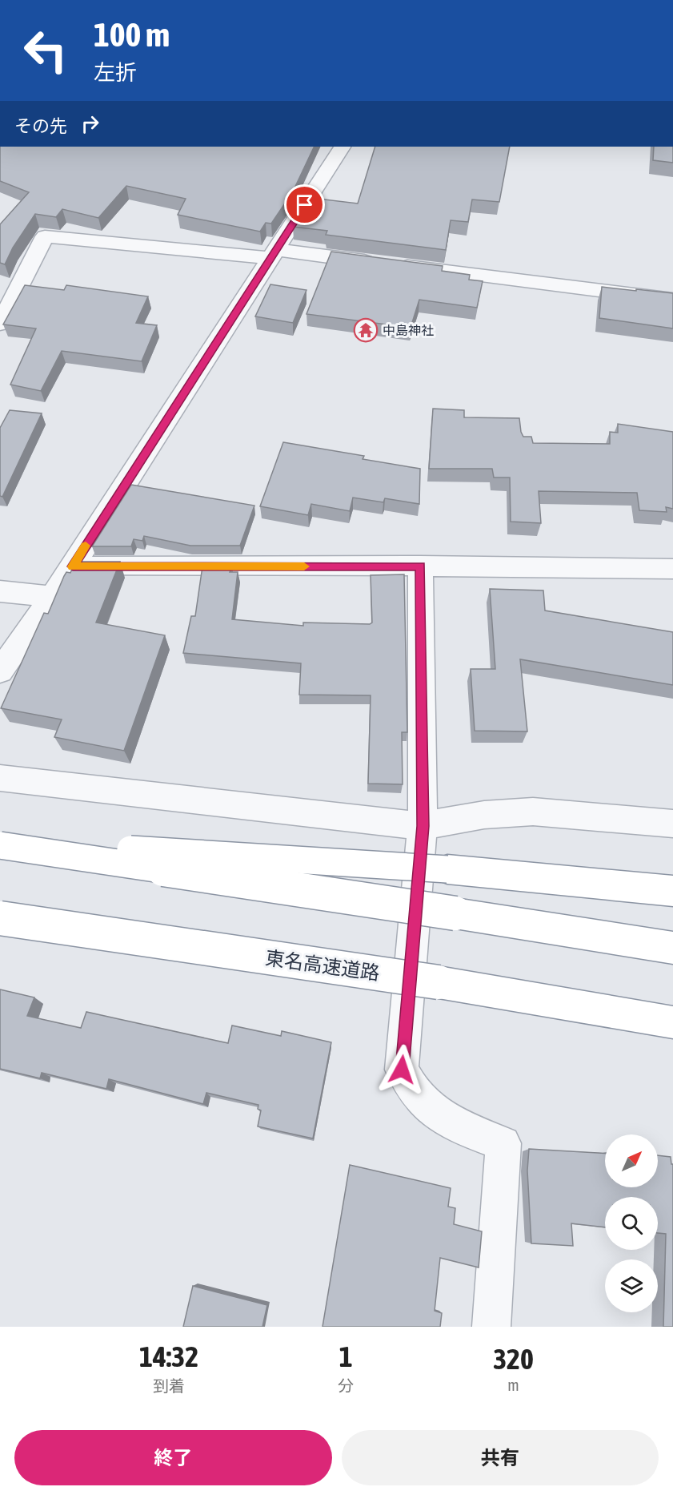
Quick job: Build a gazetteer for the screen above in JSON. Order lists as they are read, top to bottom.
{
  "streets": {
    "highway": ["東名高速道路"]
  },
  "places": {
    "temple": ["中島神社"]
  },
  "north": "top right",
  "page": {
    "turn": ["100 m", "左折"],
    "then": "その先",
    "eta": [
      "14:32",
      "到着",
      "1",
      "分",
      "320",
      "m"
    ],
    "buttons": ["終了", "共有"]
  }
}
